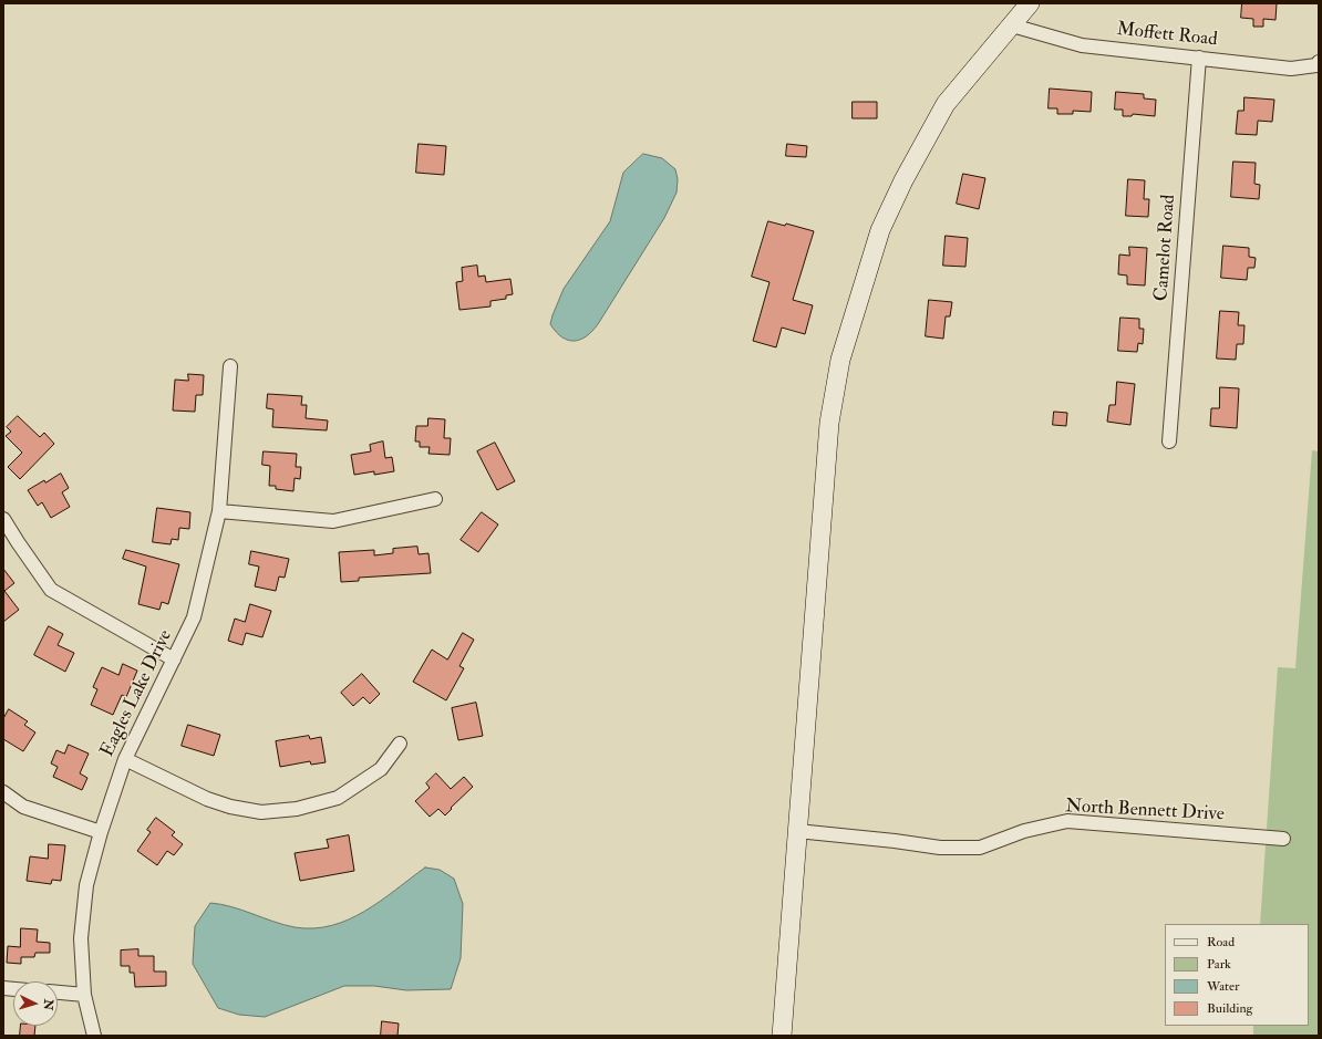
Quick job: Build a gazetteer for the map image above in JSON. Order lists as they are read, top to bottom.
{
  "streets": {
    "street": [
      "Moffett Road",
      "Camelot Road",
      "Eagles Lake Drive",
      "North Bennett Drive"
    ]
  },
  "crossings": [
    ["Moffett Road", "Camelot Road"]
  ],
  "legend": [
    "Road",
    "Park",
    "Water",
    "Building"
  ],
  "north": "right"
}
